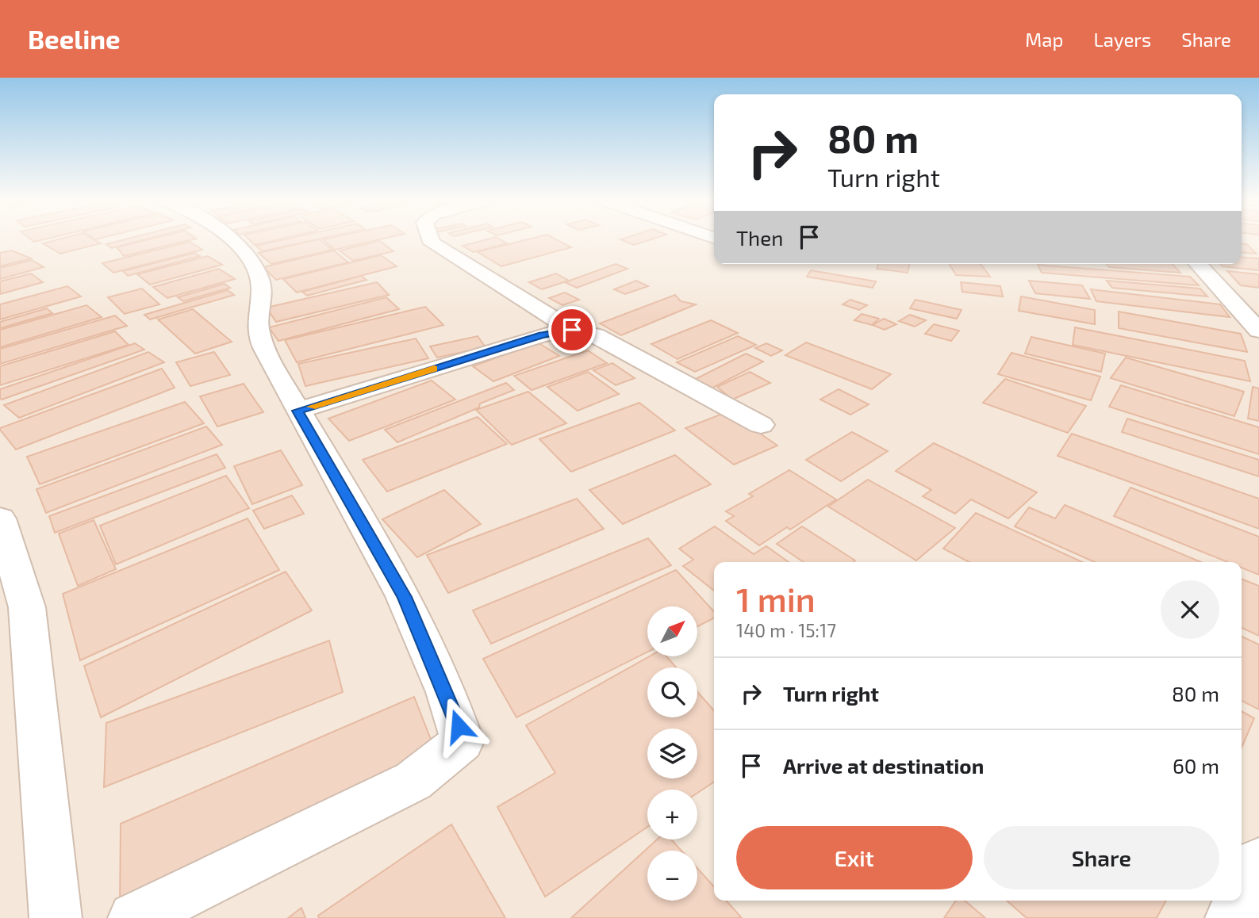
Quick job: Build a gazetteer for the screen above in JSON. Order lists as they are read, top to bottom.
{
  "north": "top right",
  "page": {
    "header": "Beeline",
    "nav": ["Map", "Layers", "Share"],
    "turn": ["80 m", "Turn right"],
    "then": "Then",
    "heading": ["1 min", "140 m · 15:17"],
    "map_buttons": ["+", "−"],
    "list": [
      {
        "name": "Turn right",
        "value": "80 m"
      },
      {
        "name": "Arrive at destination",
        "value": "60 m"
      }
    ],
    "buttons": ["Exit", "Share"]
  }
}
